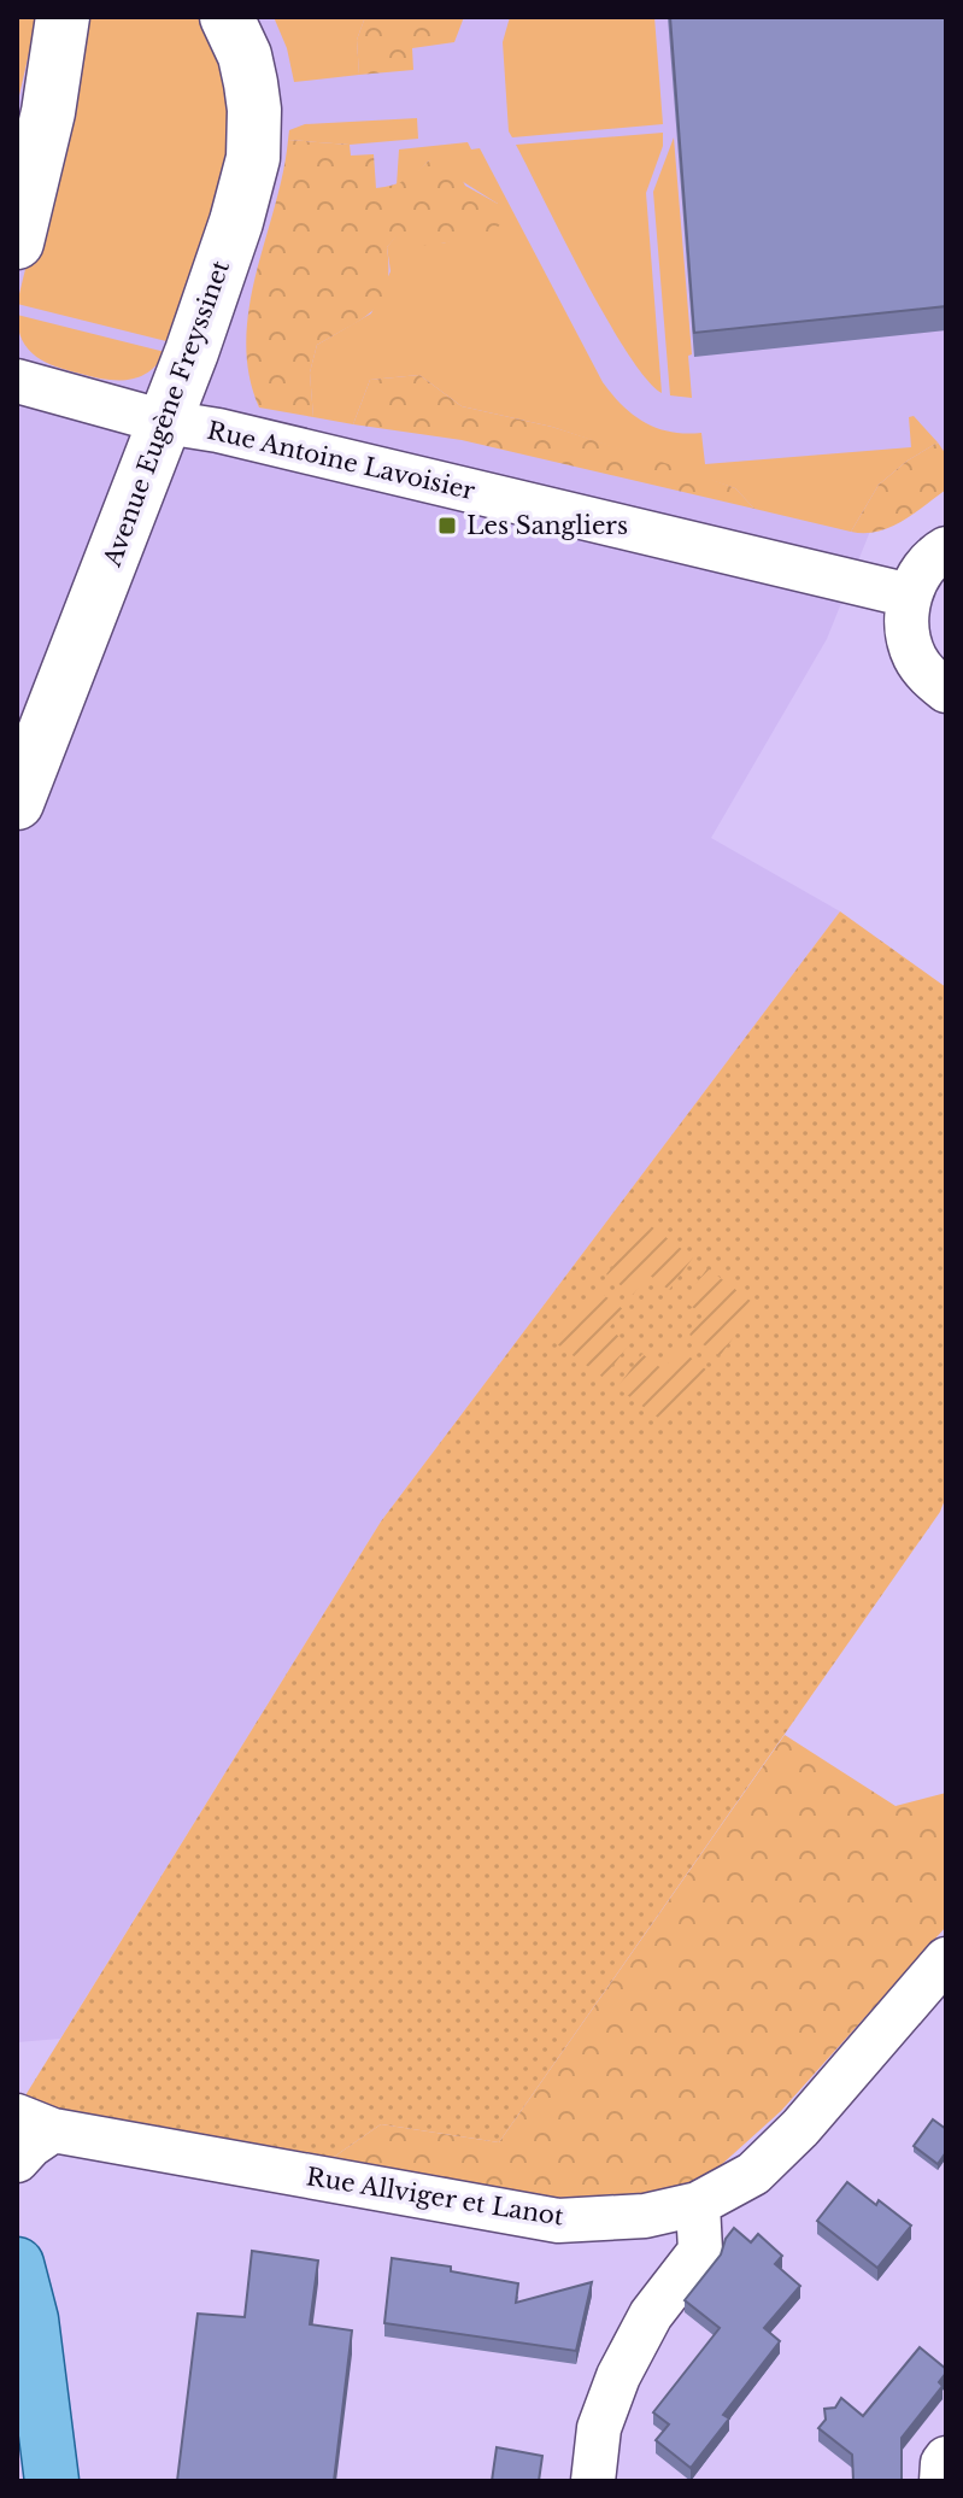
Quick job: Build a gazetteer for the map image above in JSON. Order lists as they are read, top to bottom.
{
  "streets": {
    "street": ["Avenue Eugène Freyssinet", "Rue Antoine Lavoisier", "Rue Allviger et Lanot"]
  },
  "crossings": [
    ["Avenue Eugène Freyssinet", "Rue Antoine Lavoisier"]
  ],
  "places": {
    "transit": ["Les Sangliers"]
  }
}
